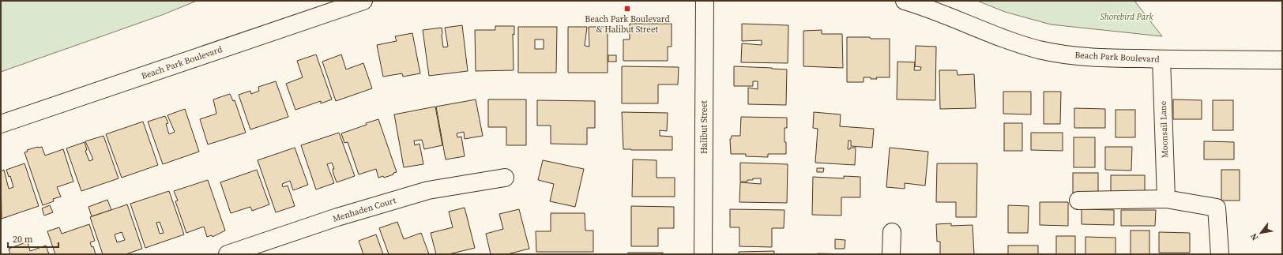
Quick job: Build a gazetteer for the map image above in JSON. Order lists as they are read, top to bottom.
{
  "streets": {
    "street": [
      "Beach Park Boulevard",
      "Halibut Street",
      "Moonsail Lane",
      "Menhaden Court"
    ]
  },
  "crossings": [
    ["Beach Park Boulevard", "Moonsail Lane"]
  ],
  "parks": ["Shorebird Park"],
  "places": {
    "transit": ["Beach Park Boulevard & Halibut Street"]
  },
  "scale_bar": "20 m",
  "north": "bottom left"
}
